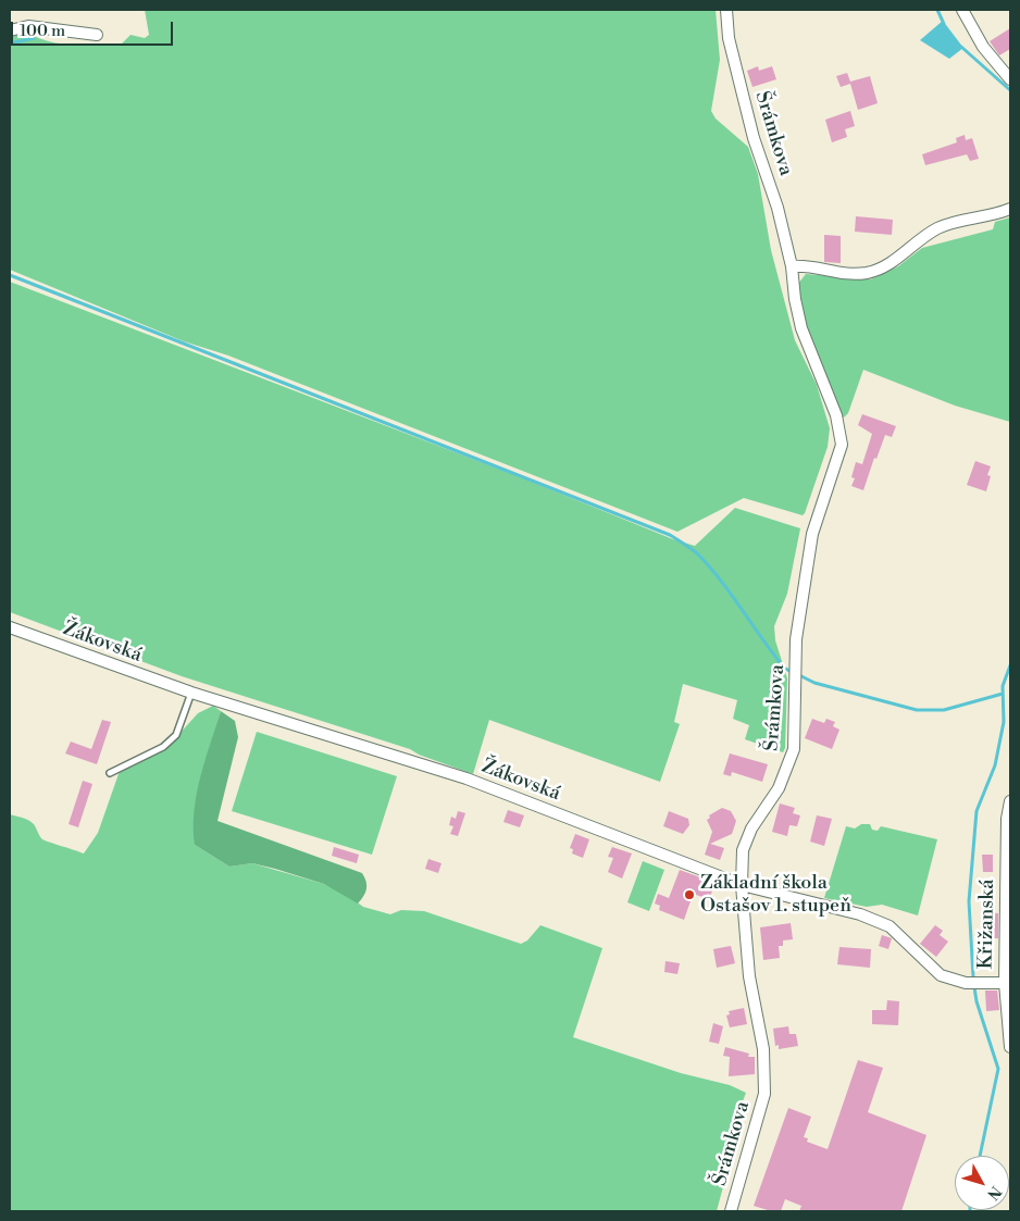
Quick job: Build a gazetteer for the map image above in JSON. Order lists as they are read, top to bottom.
{
  "streets": {
    "street": ["Šrámkova", "Žákovská", "Křižanská"]
  },
  "crossings": [
    ["Šrámkova", "Žákovská"],
    ["Žákovská", "Křižanská"]
  ],
  "places": ["Základní škola Ostašov 1. stupeň"],
  "scale_bar": "100 m",
  "north": "bottom right"
}
